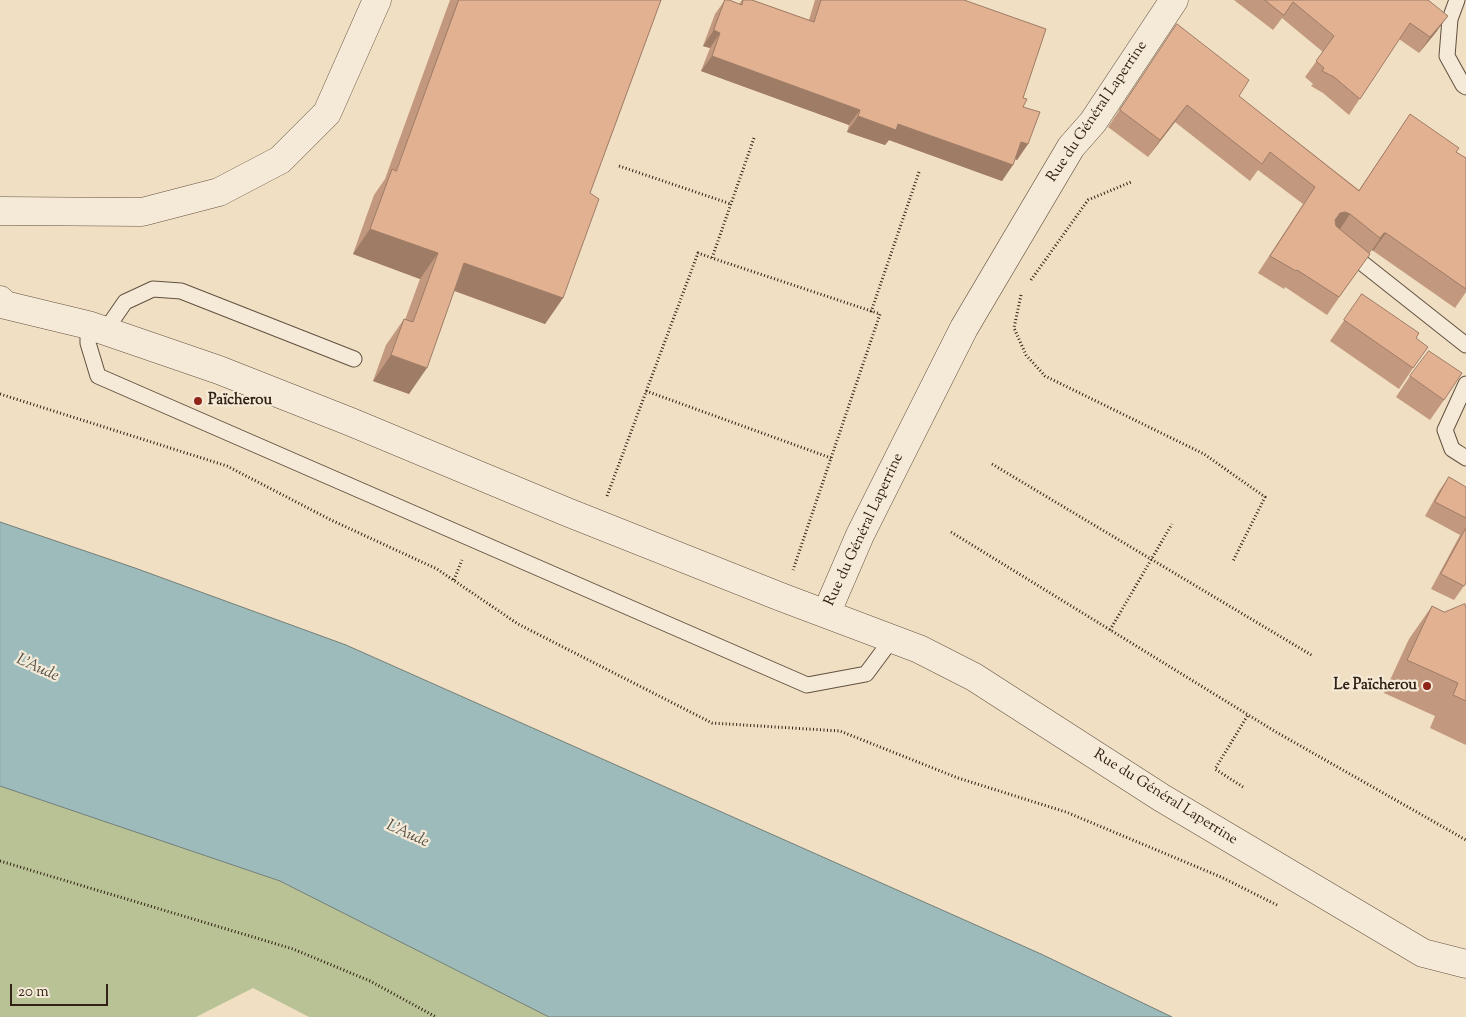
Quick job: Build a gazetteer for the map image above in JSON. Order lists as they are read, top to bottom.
{
  "streets": {
    "street": ["Rue du Général Laperrine"]
  },
  "water": ["L'Aude"],
  "places": ["Païcherou", "Le Païcherou"],
  "scale_bar": "20 m"
}
